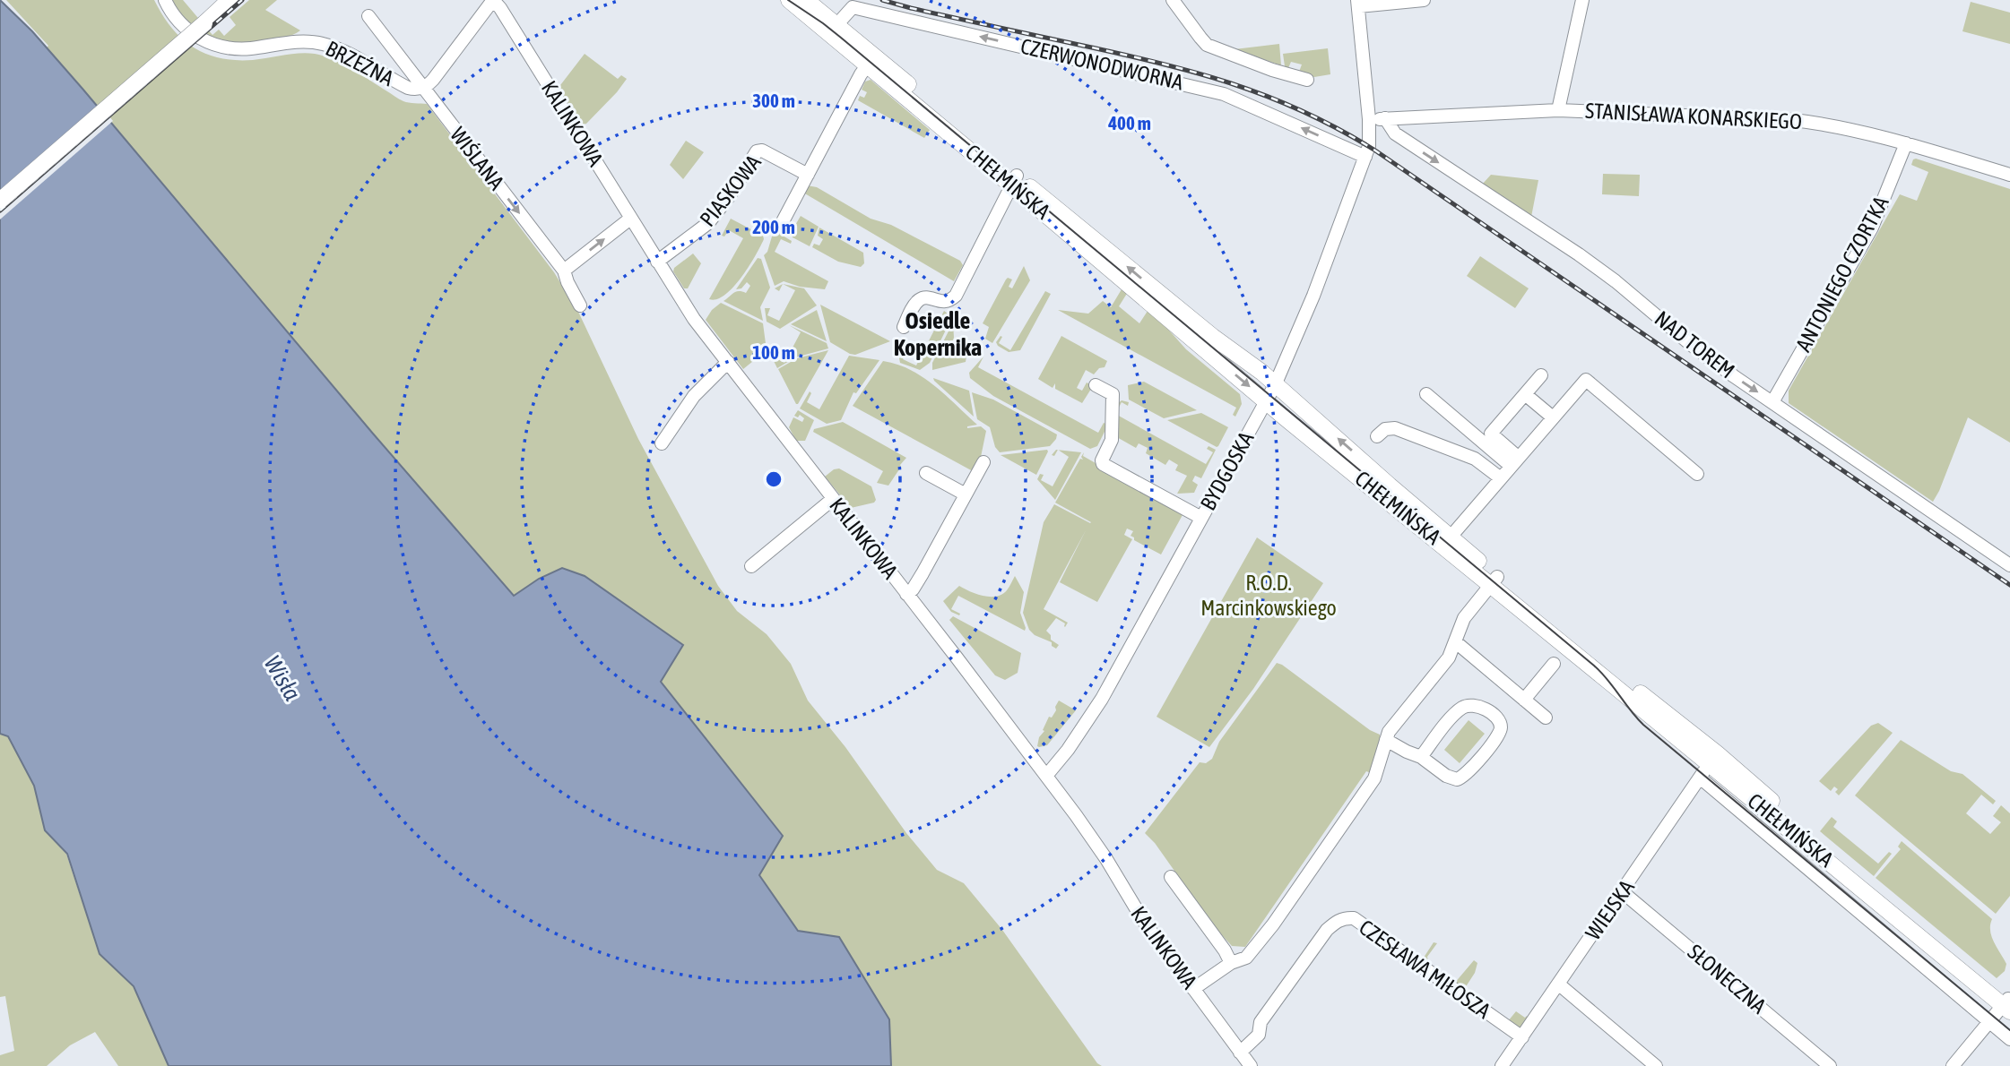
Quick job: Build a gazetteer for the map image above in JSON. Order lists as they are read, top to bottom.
{
  "streets": {
    "main road": ["CHEŁMIŃSKA"],
    "street": [
      "BRZEŹNA",
      "CZERWONODWORNA",
      "STANISŁAWA KONARSKIEGO",
      "KALINKOWA",
      "WIŚLANA",
      "PIASKOWA",
      "ANTONIEGO CZORTKA",
      "NAD TOREM",
      "BYDGOSKA",
      "WIEJSKA",
      "CZESŁAWA MIŁOSZA",
      "SŁONECZNA"
    ]
  },
  "crossings": [
    ["BRZEŹNA", "KALINKOWA"],
    ["BRZEŹNA", "WIŚLANA"],
    ["CZERWONODWORNA", "CHEŁMIŃSKA"],
    ["CZERWONODWORNA", "BYDGOSKA"],
    ["STANISŁAWA KONARSKIEGO", "ANTONIEGO CZORTKA"],
    ["STANISŁAWA KONARSKIEGO", "NAD TOREM"],
    ["KALINKOWA", "PIASKOWA"],
    ["KALINKOWA", "BYDGOSKA"],
    ["KALINKOWA", "CZESŁAWA MIŁOSZA"],
    ["CHEŁMIŃSKA", "BYDGOSKA"],
    ["CHEŁMIŃSKA", "WIEJSKA"],
    ["ANTONIEGO CZORTKA", "NAD TOREM"],
    ["WIEJSKA", "CZESŁAWA MIŁOSZA"],
    ["WIEJSKA", "SŁONECZNA"]
  ],
  "one_way": ["CZERWONODWORNA", "WIŚLANA", "NAD TOREM"],
  "districts": ["Osiedle Kopernika"],
  "water": ["Wisła"],
  "parks": ["R.O.D. Marcinkowskiego"],
  "rings": [
    "300 m",
    "400 m",
    "200 m",
    "100 m"
  ]
}
